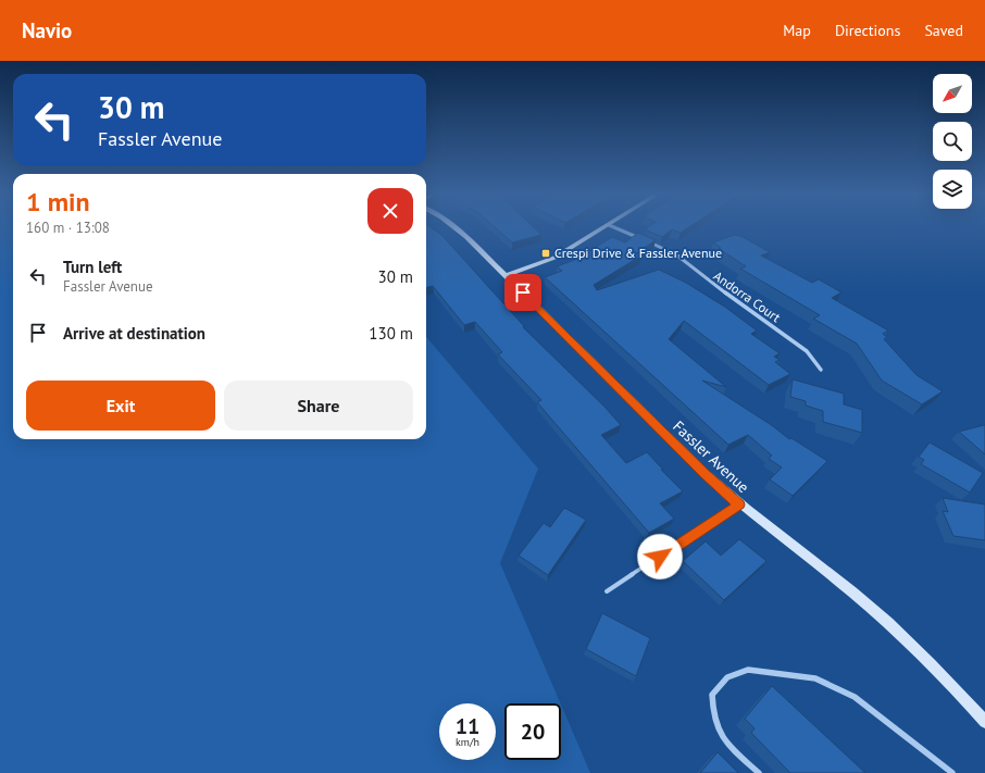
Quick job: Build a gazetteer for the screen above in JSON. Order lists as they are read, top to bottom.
{
  "streets": {
    "street": ["Andorra Court", "Fassler Avenue"]
  },
  "places": {
    "transit": ["Crespi Drive & Fassler Avenue"]
  },
  "north": "bottom left",
  "page": {
    "header": "Navio",
    "nav": ["Map", "Directions", "Saved"],
    "turn": ["30 m", "Fassler Avenue"],
    "heading": ["1 min", "160 m · 13:08"],
    "list": [
      {
        "name": "Turn left",
        "note": "Fassler Avenue",
        "value": "30 m"
      },
      {
        "name": "Arrive at destination",
        "value": "130 m"
      }
    ],
    "buttons": ["Exit", "Share"],
    "speed": "11 km/h",
    "limit": "20"
  }
}
